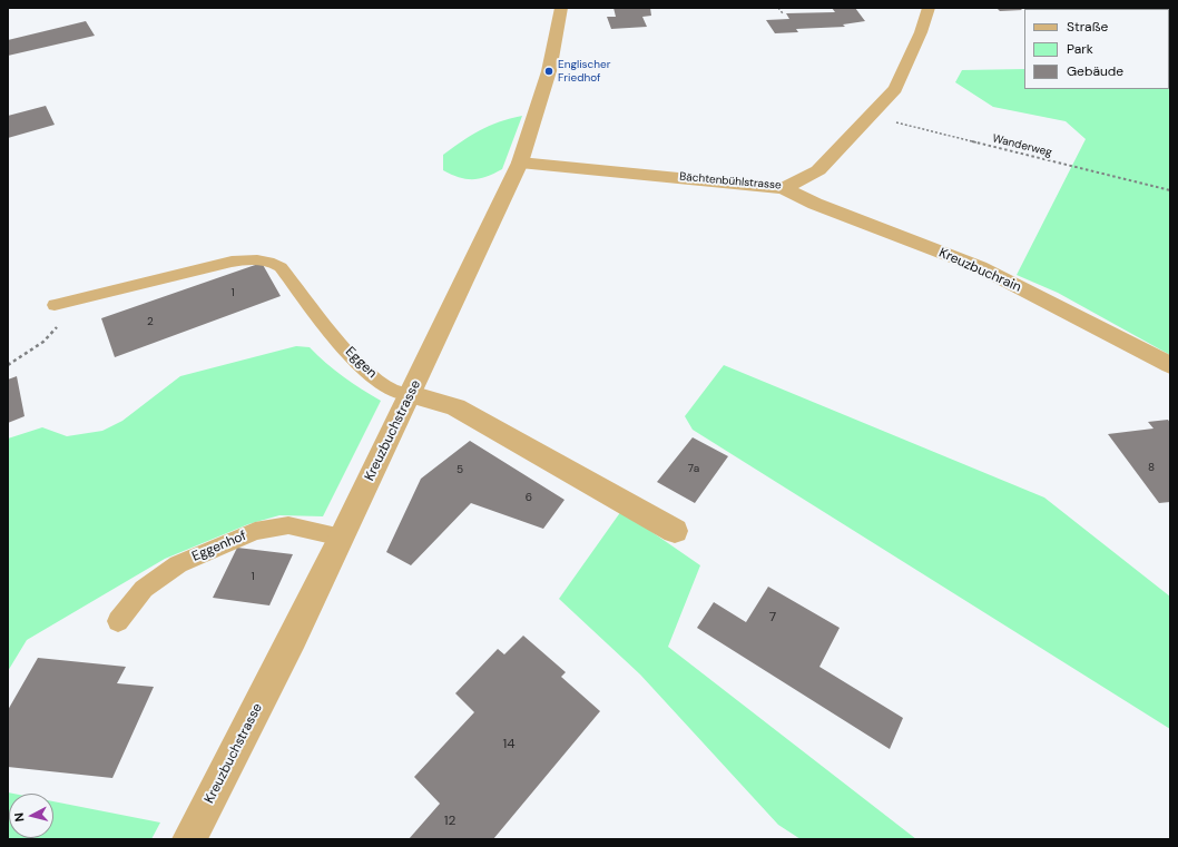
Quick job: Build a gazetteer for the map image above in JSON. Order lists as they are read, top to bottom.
{
  "streets": {
    "street": [
      "Bächtenbühlstrasse",
      "Kreuzbuchrain",
      "Eggen",
      "Kreuzbuchstrasse"
    ],
    "lane": ["Eggenhof"],
    "path": ["Wanderweg"]
  },
  "crossings": [
    ["Wanderweg", "Bächtenbühlstrasse"],
    ["Bächtenbühlstrasse", "Kreuzbuchrain"],
    ["Bächtenbühlstrasse", "Kreuzbuchstrasse"],
    ["Eggen", "Kreuzbuchstrasse"],
    ["Kreuzbuchstrasse", "Eggenhof"]
  ],
  "places": ["Englischer Friedhof"],
  "house_numbers": [
    "1",
    "2",
    "8",
    "7a",
    "5",
    "6",
    "1",
    "7",
    "14",
    "12"
  ],
  "legend": ["Straße", "Park", "Gebäude"],
  "north": "left"
}
